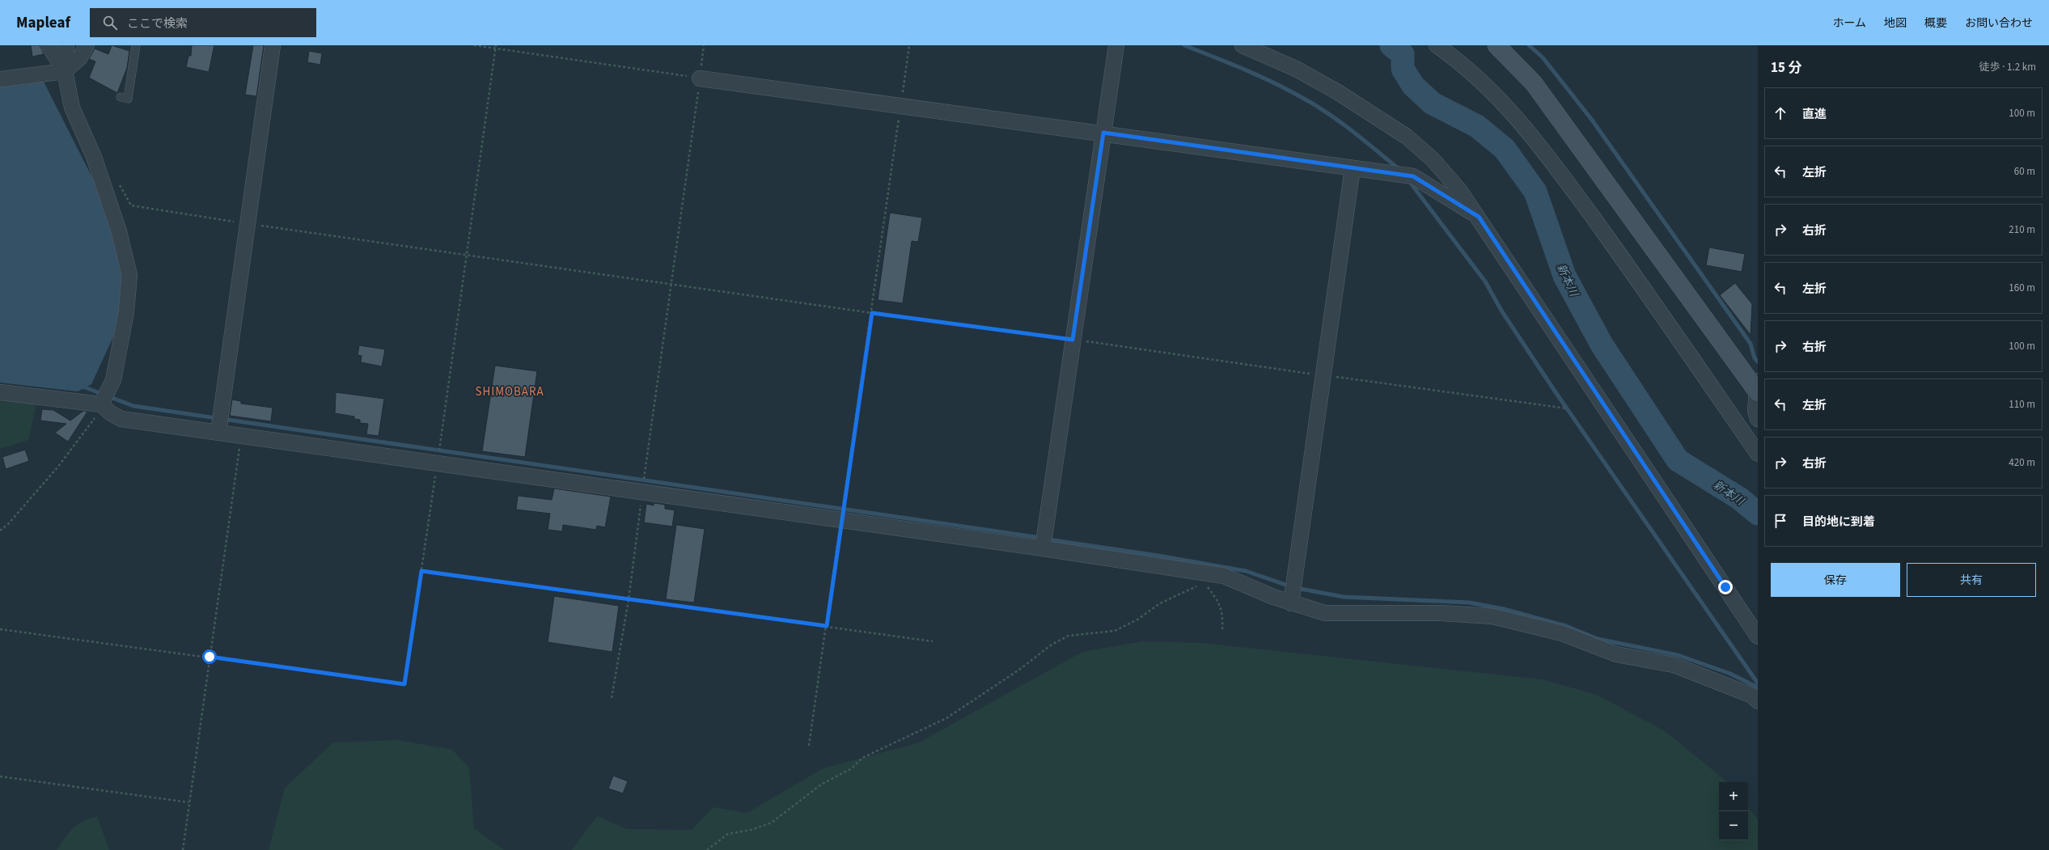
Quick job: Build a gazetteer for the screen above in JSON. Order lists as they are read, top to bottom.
{
  "districts": ["SHIMOBARA"],
  "water": ["新本川"],
  "page": {
    "header": "Mapleaf",
    "search": "ここで検索",
    "nav": [
      "ホーム",
      "地図",
      "概要",
      "お問い合わせ"
    ],
    "heading": ["15 分", "徒歩 · 1.2 km"],
    "list": [
      ["直進", "100 m"],
      ["左折", "60 m"],
      ["右折", "210 m"],
      ["左折", "160 m"],
      ["右折", "100 m"],
      ["左折", "110 m"],
      ["右折", "420 m"],
      "目的地に到着"
    ],
    "buttons": ["保存", "共有"],
    "map_buttons": ["+", "−"]
  }
}
